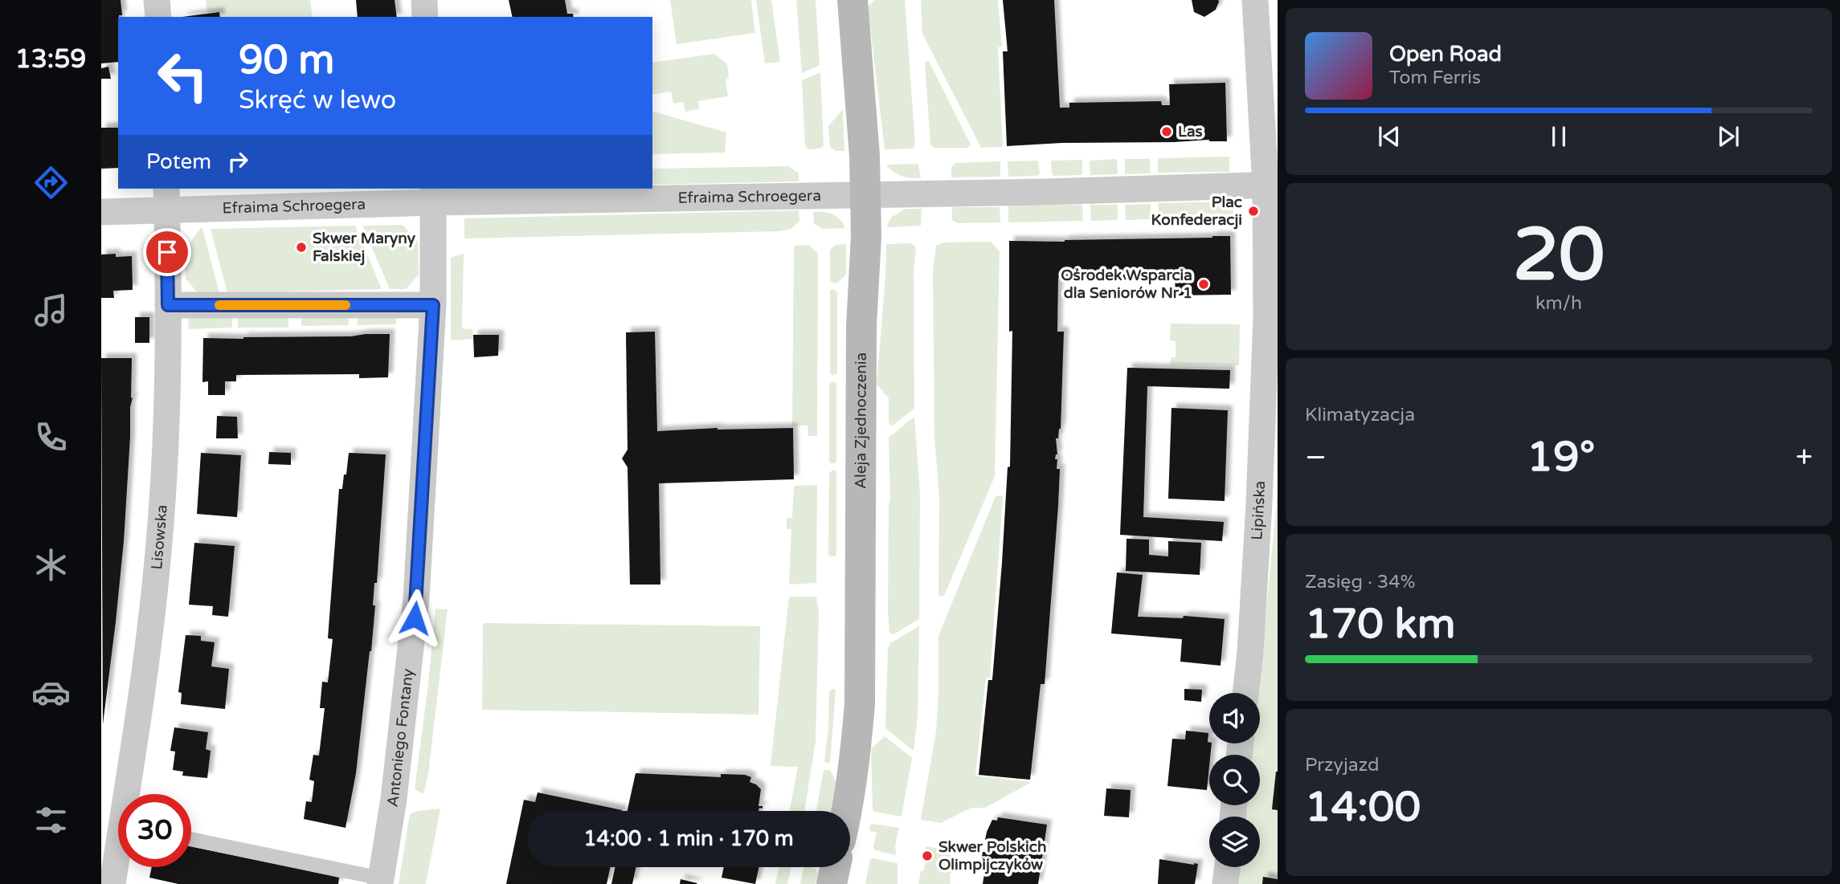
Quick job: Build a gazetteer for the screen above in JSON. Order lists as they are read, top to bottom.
{
  "streets": {
    "street": [
      "Efraima Schroegera",
      "Aleja Zjednoczenia",
      "Lipińska",
      "Lisowska",
      "Antoniego Fontany"
    ]
  },
  "crossings": [
    ["Efraima Schroegera", "Aleja Zjednoczenia"],
    ["Efraima Schroegera", "Lisowska"],
    ["Efraima Schroegera", "Antoniego Fontany"]
  ],
  "places": [
    "Las",
    "Plac Konfederacji",
    "Skwer Maryny Falskiej",
    "Ośrodek Wsparcia dla Seniorów Nr 1",
    "Skwer Polskich Olimpijczyków"
  ],
  "page": {
    "tabs": "13:59",
    "turn": ["90 m", "Skręć w lewo"],
    "song": ["Open Road", "Tom Ferris"],
    "then": "Potem",
    "tile": [
      ["20", "km/h"],
      "Klimatyzacja",
      ["Zasięg · 34%", "170 km"],
      ["Przyjazd", "14:00"]
    ],
    "heat": ["−", "19°", "+"],
    "limit": "30",
    "trip": "14:00 · 1 min · 170 m"
  }
}
